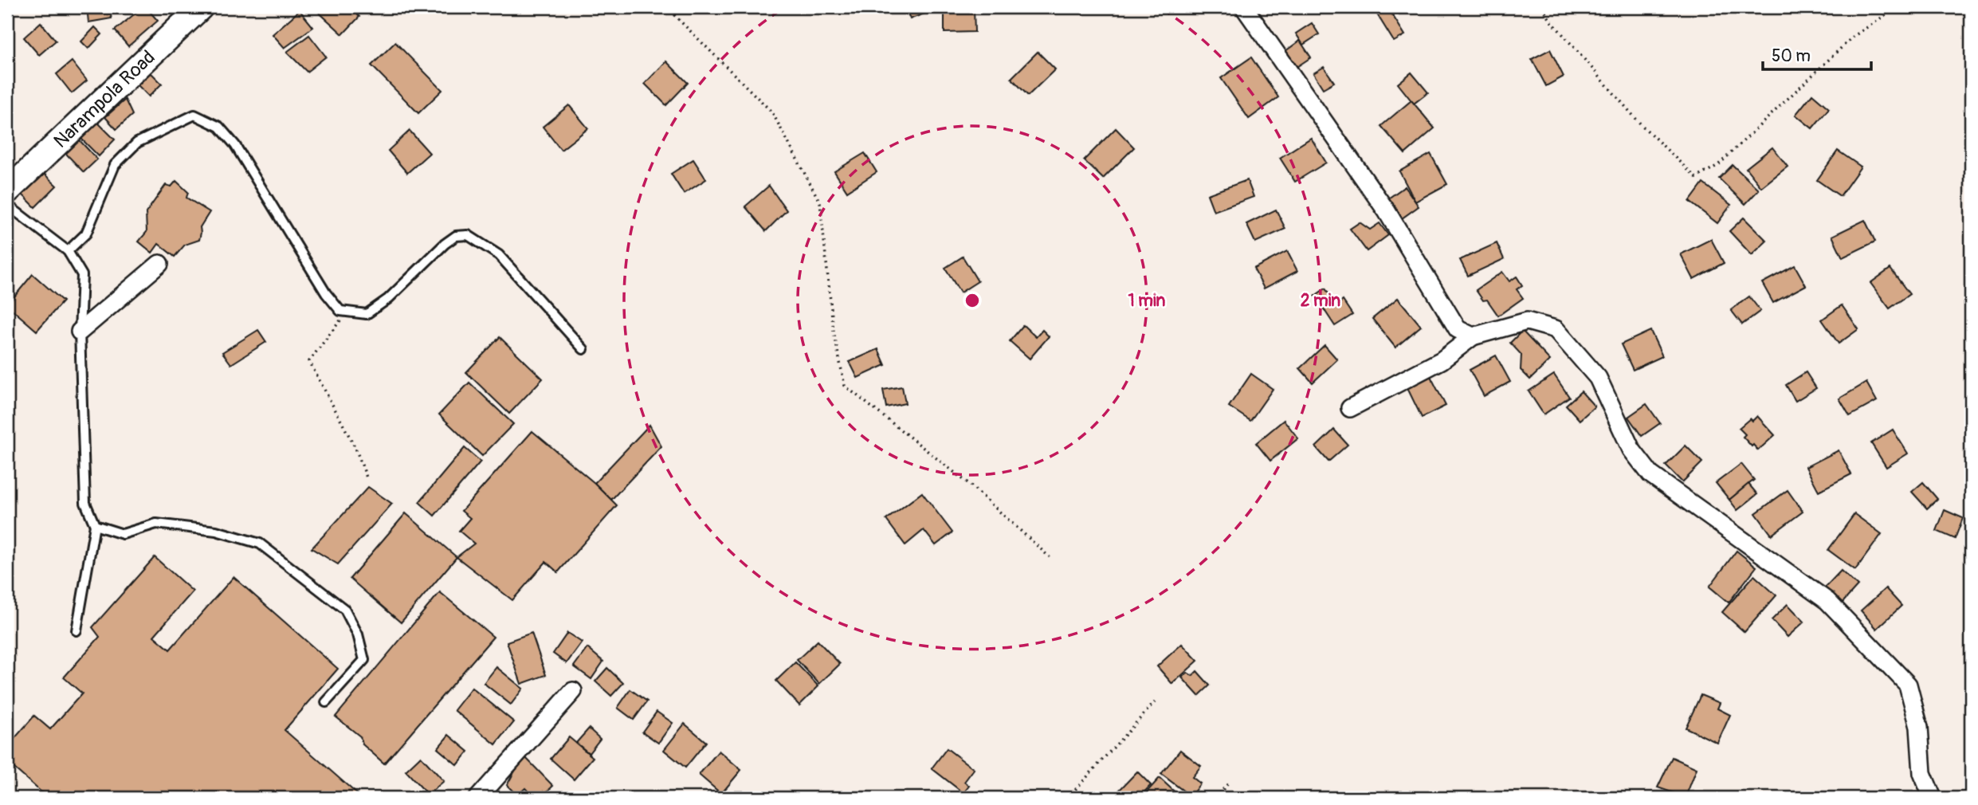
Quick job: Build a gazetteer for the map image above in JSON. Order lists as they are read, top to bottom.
{
  "streets": {
    "street": ["Narampola Road"]
  },
  "scale_bar": "50 m",
  "rings": ["1 min", "2 min"]
}
